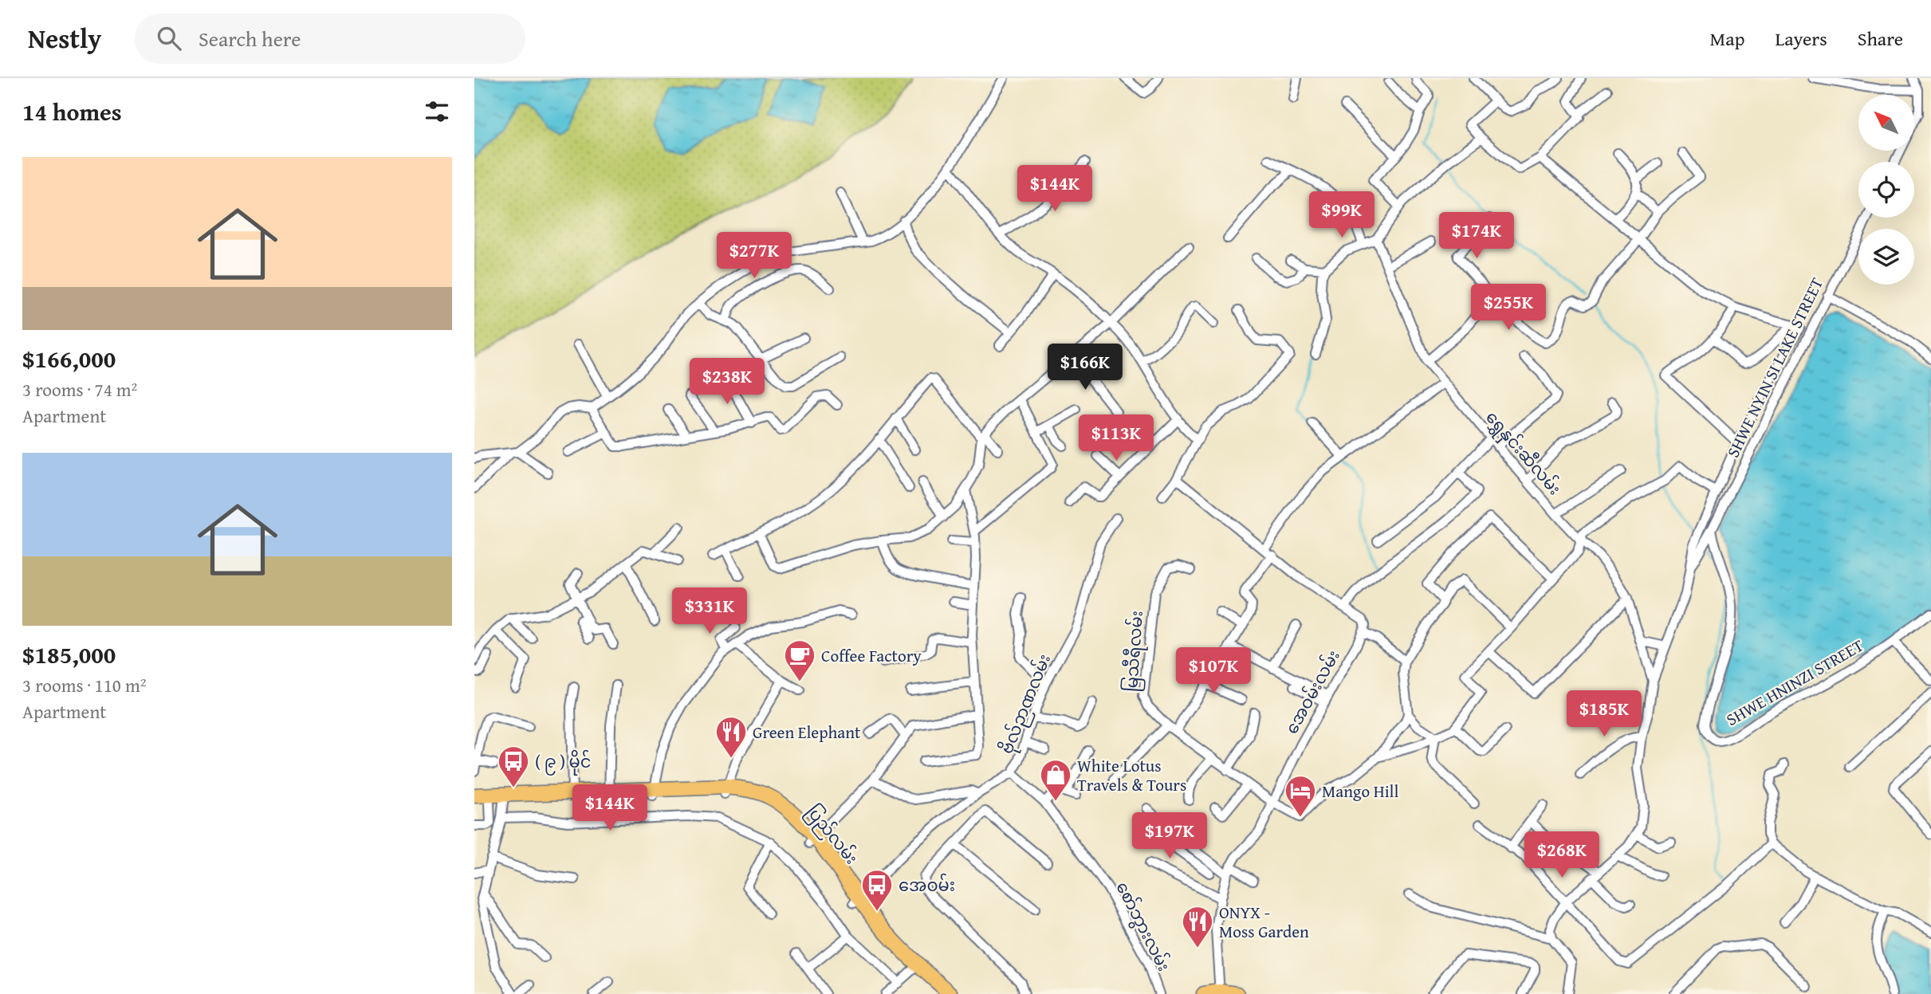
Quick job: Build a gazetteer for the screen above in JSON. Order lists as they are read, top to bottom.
{
  "streets": {
    "highway": ["ပြည်လမ်း"],
    "street": [
      "SHWE NYIN SI LAKE STREET",
      "ရွှေနှင်းဆီလမ်း",
      "မြသီရီလမ်း",
      "SHWE HNINZI STREET",
      "အေဝမ်းလမ်း",
      "ဗိုလ်ဉာဏလမ်း",
      "စော်ဘွားလမ်း"
    ]
  },
  "crossings": [
    ["SHWE NYIN SI LAKE STREET", "SHWE HNINZI STREET"],
    ["မြသီရီလမ်း", "အေဝမ်းလမ်း"],
    ["ဗိုလ်ဉာဏလမ်း", "ပြည်လမ်း"],
    ["ဗိုလ်ဉာဏလမ်း", "စော်ဘွားလမ်း"]
  ],
  "places": {
    "cafe": ["Coffee Factory"],
    "restaurant": ["Green Elephant", "ONYX - Moss Garden"],
    "bus stop": ["( ၉ ) မိုင်", "အေဝမ်း"],
    "shop": ["White Lotus Travels & Tours"],
    "hotel": ["Mango Hill"]
  },
  "north": "top left",
  "page": {
    "header": "Nestly",
    "search": "Search here",
    "nav": ["Map", "Layers", "Share"],
    "heading": "14 homes",
    "list": [
      {
        "name": "$166,000",
        "note": "3 rooms · 74 m² · Apartment"
      },
      {
        "name": "$185,000",
        "note": "3 rooms · 110 m² · Apartment"
      }
    ],
    "price": [
      "$144K",
      "$99K",
      "$174K",
      "$277K",
      "$255K",
      "$166K",
      "$238K",
      "$113K",
      "$331K",
      "$107K",
      "$185K",
      "$144K",
      "$197K",
      "$268K"
    ]
  }
}
